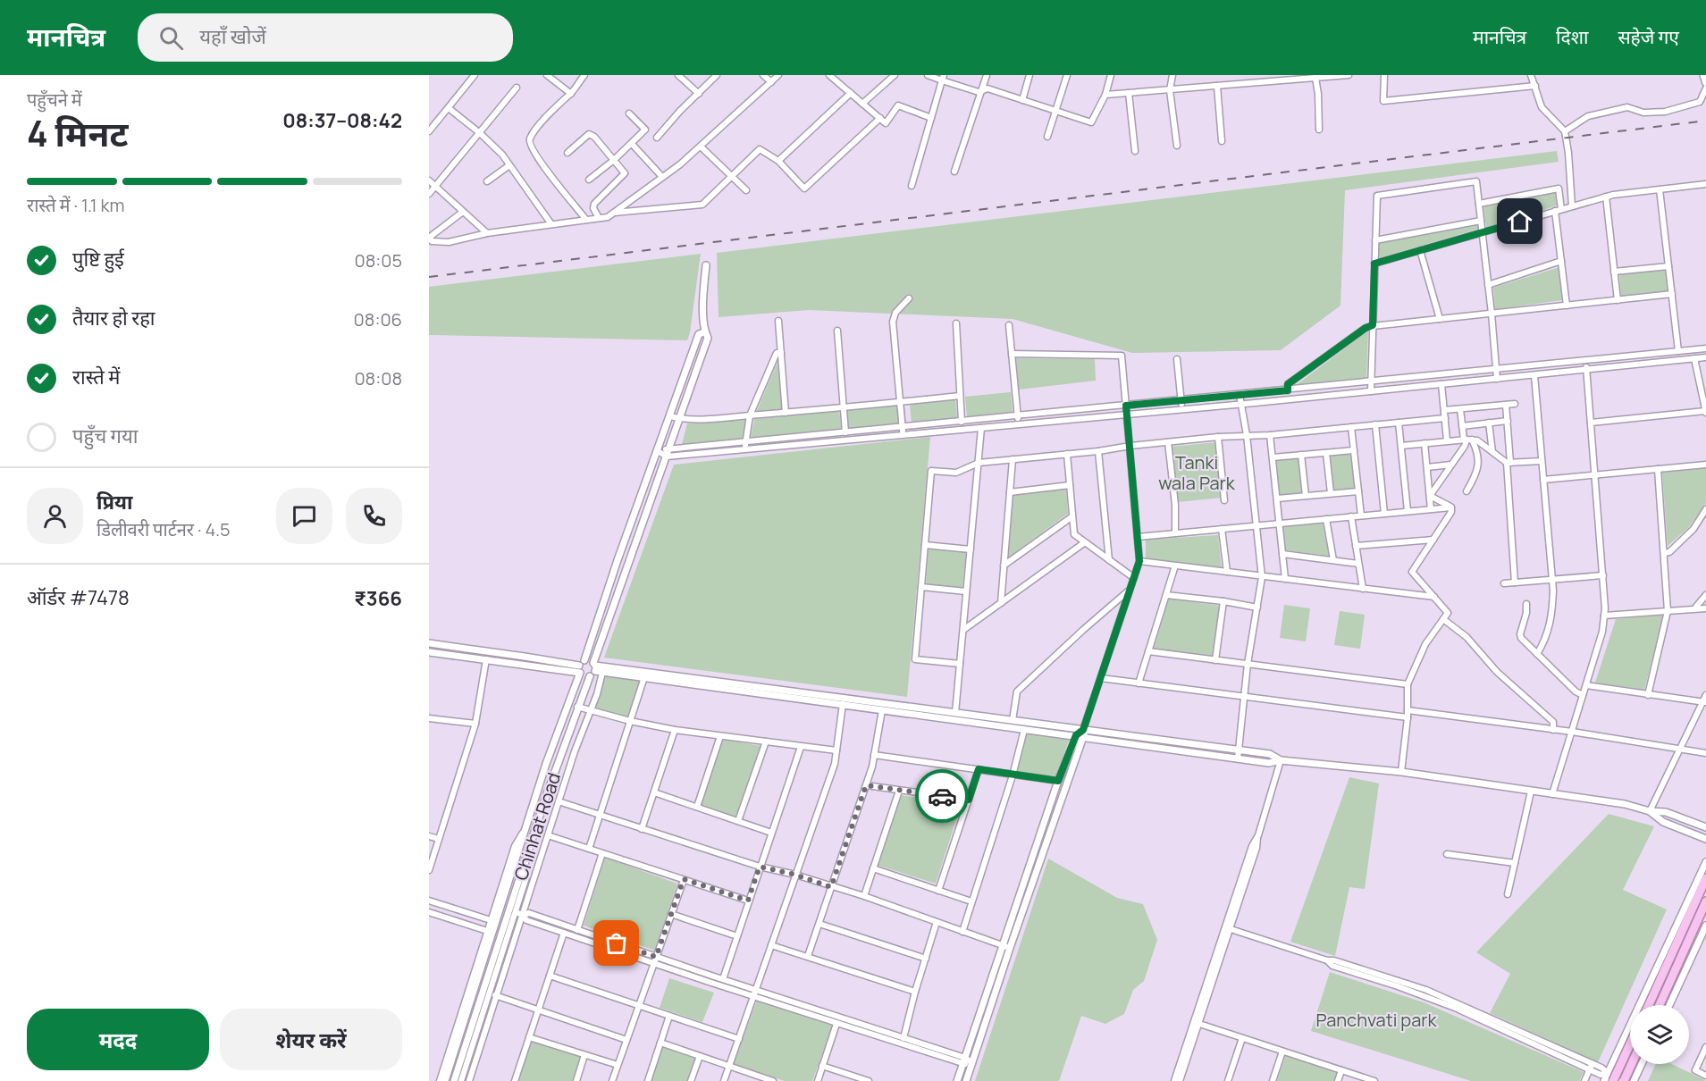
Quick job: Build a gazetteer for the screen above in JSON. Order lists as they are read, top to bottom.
{
  "streets": {
    "street": ["Chinhat Road"]
  },
  "parks": ["Tanki wala Park", "Panchvati park"],
  "page": {
    "header": "मानचित्र",
    "search": "यहाँ खोजें",
    "nav": ["मानचित्र", "दिशा", "सहेजे गए"],
    "heading": ["4 मिनट", "पहुँचने में", "08:37–08:42"],
    "panel": [
      "प्रिया",
      "डिलीवरी पार्टनर · 4.5",
      "ऑर्डर #7478",
      "₹366"
    ],
    "bar": "रास्ते में · 1.1 km",
    "list": [
      ["पुष्टि हुई", "08:05"],
      ["तैयार हो रहा", "08:06"],
      ["रास्ते में", "08:08"],
      "पहुँच गया"
    ],
    "buttons": ["मदद", "शेयर करें"]
  }
}
